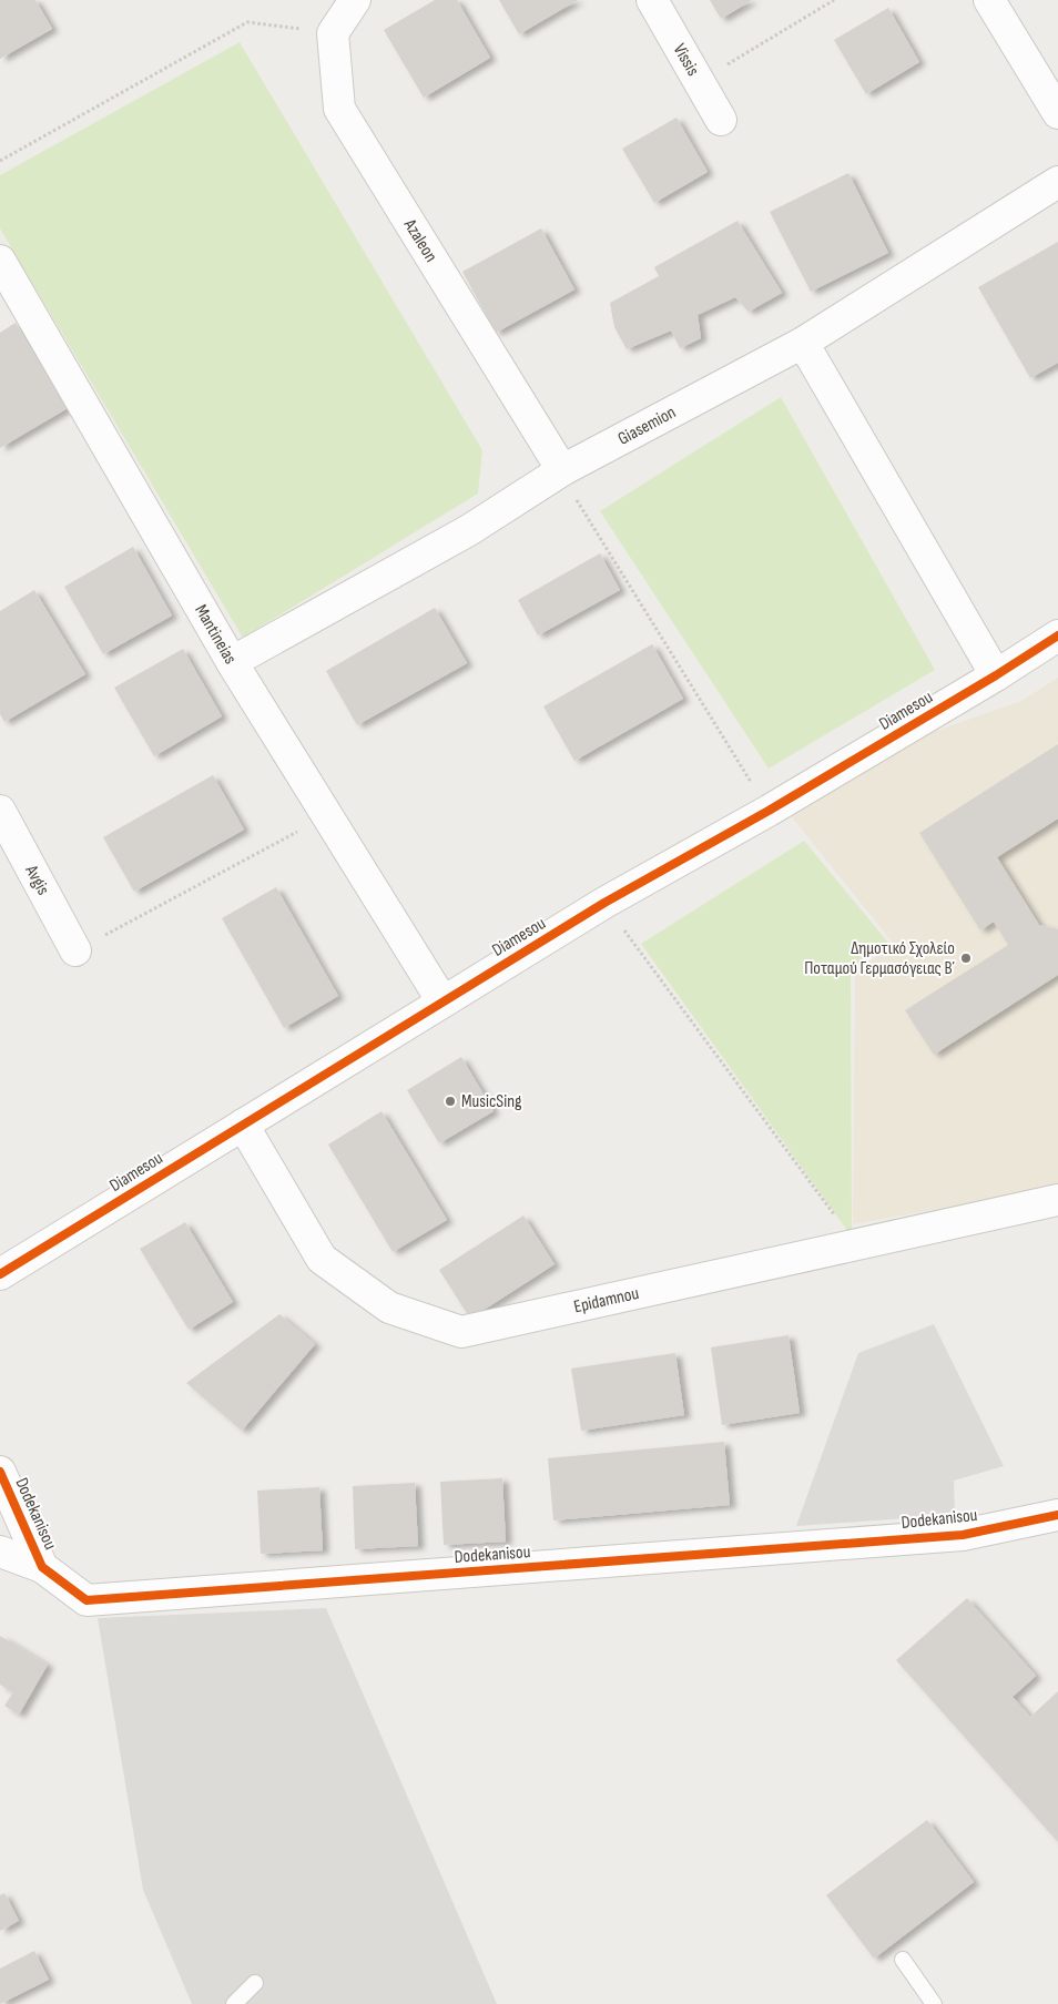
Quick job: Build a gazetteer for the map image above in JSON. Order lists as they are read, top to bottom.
{
  "streets": {
    "street": [
      "Vissis",
      "Azaleon",
      "Giasemion",
      "Mantineias",
      "Diamesou",
      "Avgis",
      "Epidamnou",
      "Dodekanisou"
    ]
  },
  "crossings": [
    ["Azaleon", "Giasemion"],
    ["Giasemion", "Mantineias"],
    ["Mantineias", "Diamesou"],
    ["Diamesou", "Epidamnou"]
  ],
  "places": ["Δημοτικό Σχολείο Ποταμού Γερμασόγειας Β΄", "MusicSing"]
}
